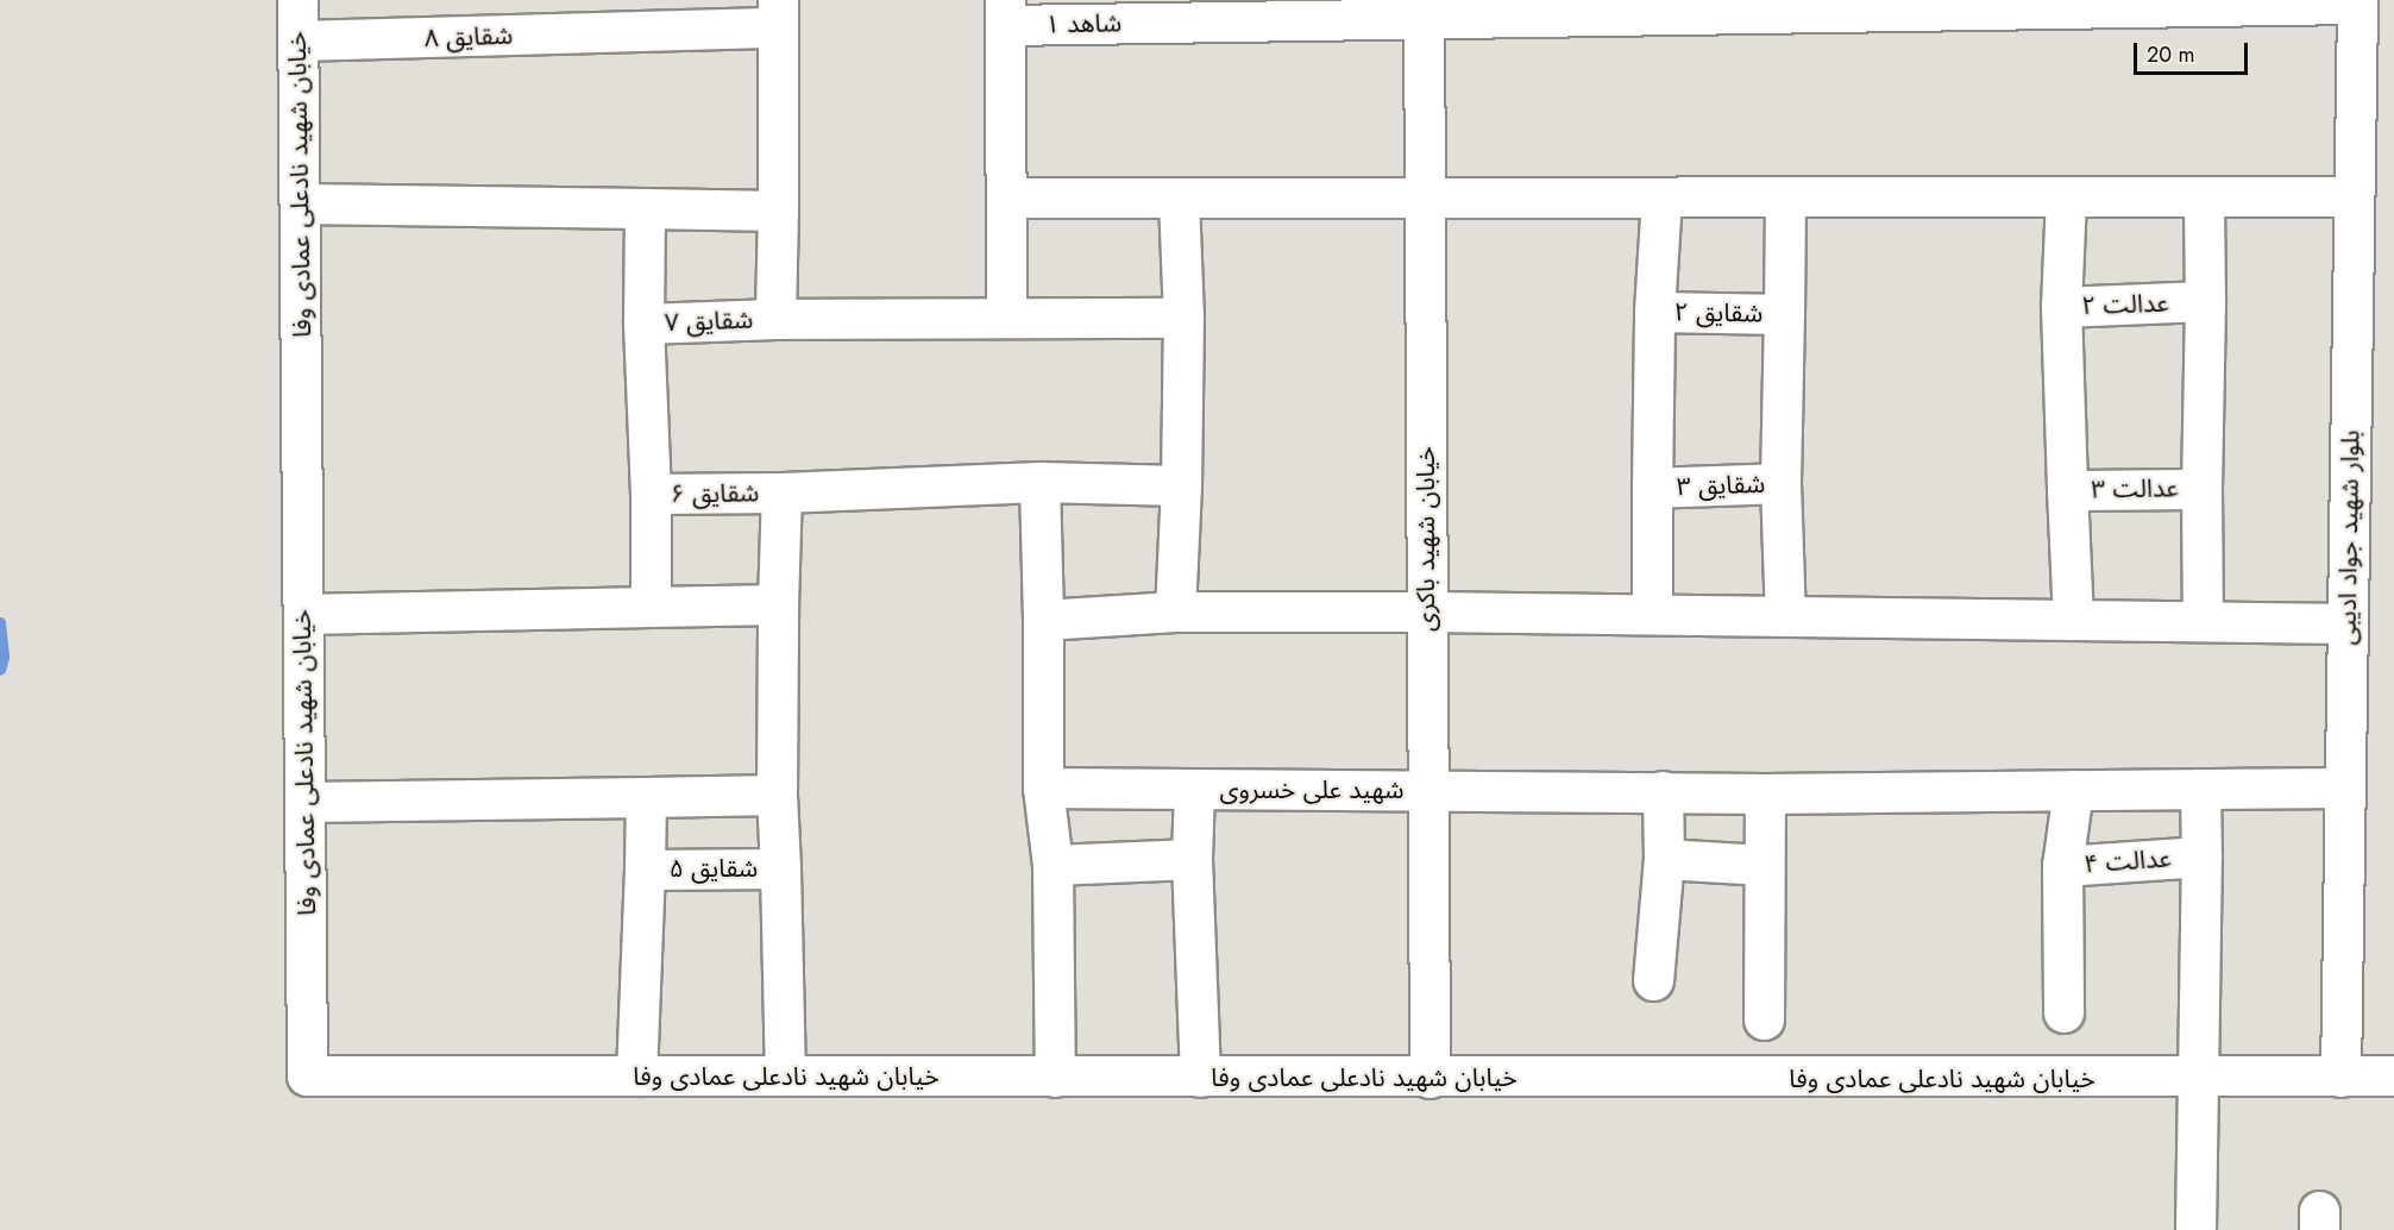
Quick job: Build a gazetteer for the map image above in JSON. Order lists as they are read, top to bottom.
{
  "streets": {
    "street": [
      "شاهد ۱",
      "شقایق ۸",
      "خیابان شهید نادعلی عمادی وفا",
      "عدالت ۲",
      "شقایق ۲",
      "شقایق ۷",
      "شقایق ۳",
      "عدالت ۳",
      "شقایق ۶",
      "بلوار شهید جواد ادیبی",
      "خیابان شهید باکری",
      "شهید علی خسروی",
      "عدالت ۴",
      "شقایق ۵"
    ]
  },
  "crossings": [
    ["شاهد ۱", "بلوار شهید جواد ادیبی"],
    ["شاهد ۱", "خیابان شهید باکری"],
    ["شقایق ۸", "خیابان شهید نادعلی عمادی وفا"],
    ["شقایق ۸", "شقایق ۷"],
    ["خیابان شهید نادعلی عمادی وفا", "بلوار شهید جواد ادیبی"],
    ["خیابان شهید نادعلی عمادی وفا", "خیابان شهید باکری"],
    ["خیابان شهید نادعلی عمادی وفا", "شهید علی خسروی"],
    ["شقایق ۶", "شقایق ۵"],
    ["خیابان شهید باکری", "شهید علی خسروی"],
    ["شهید علی خسروی", "عدالت ۴"]
  ],
  "scale_bar": "20 m"
}
